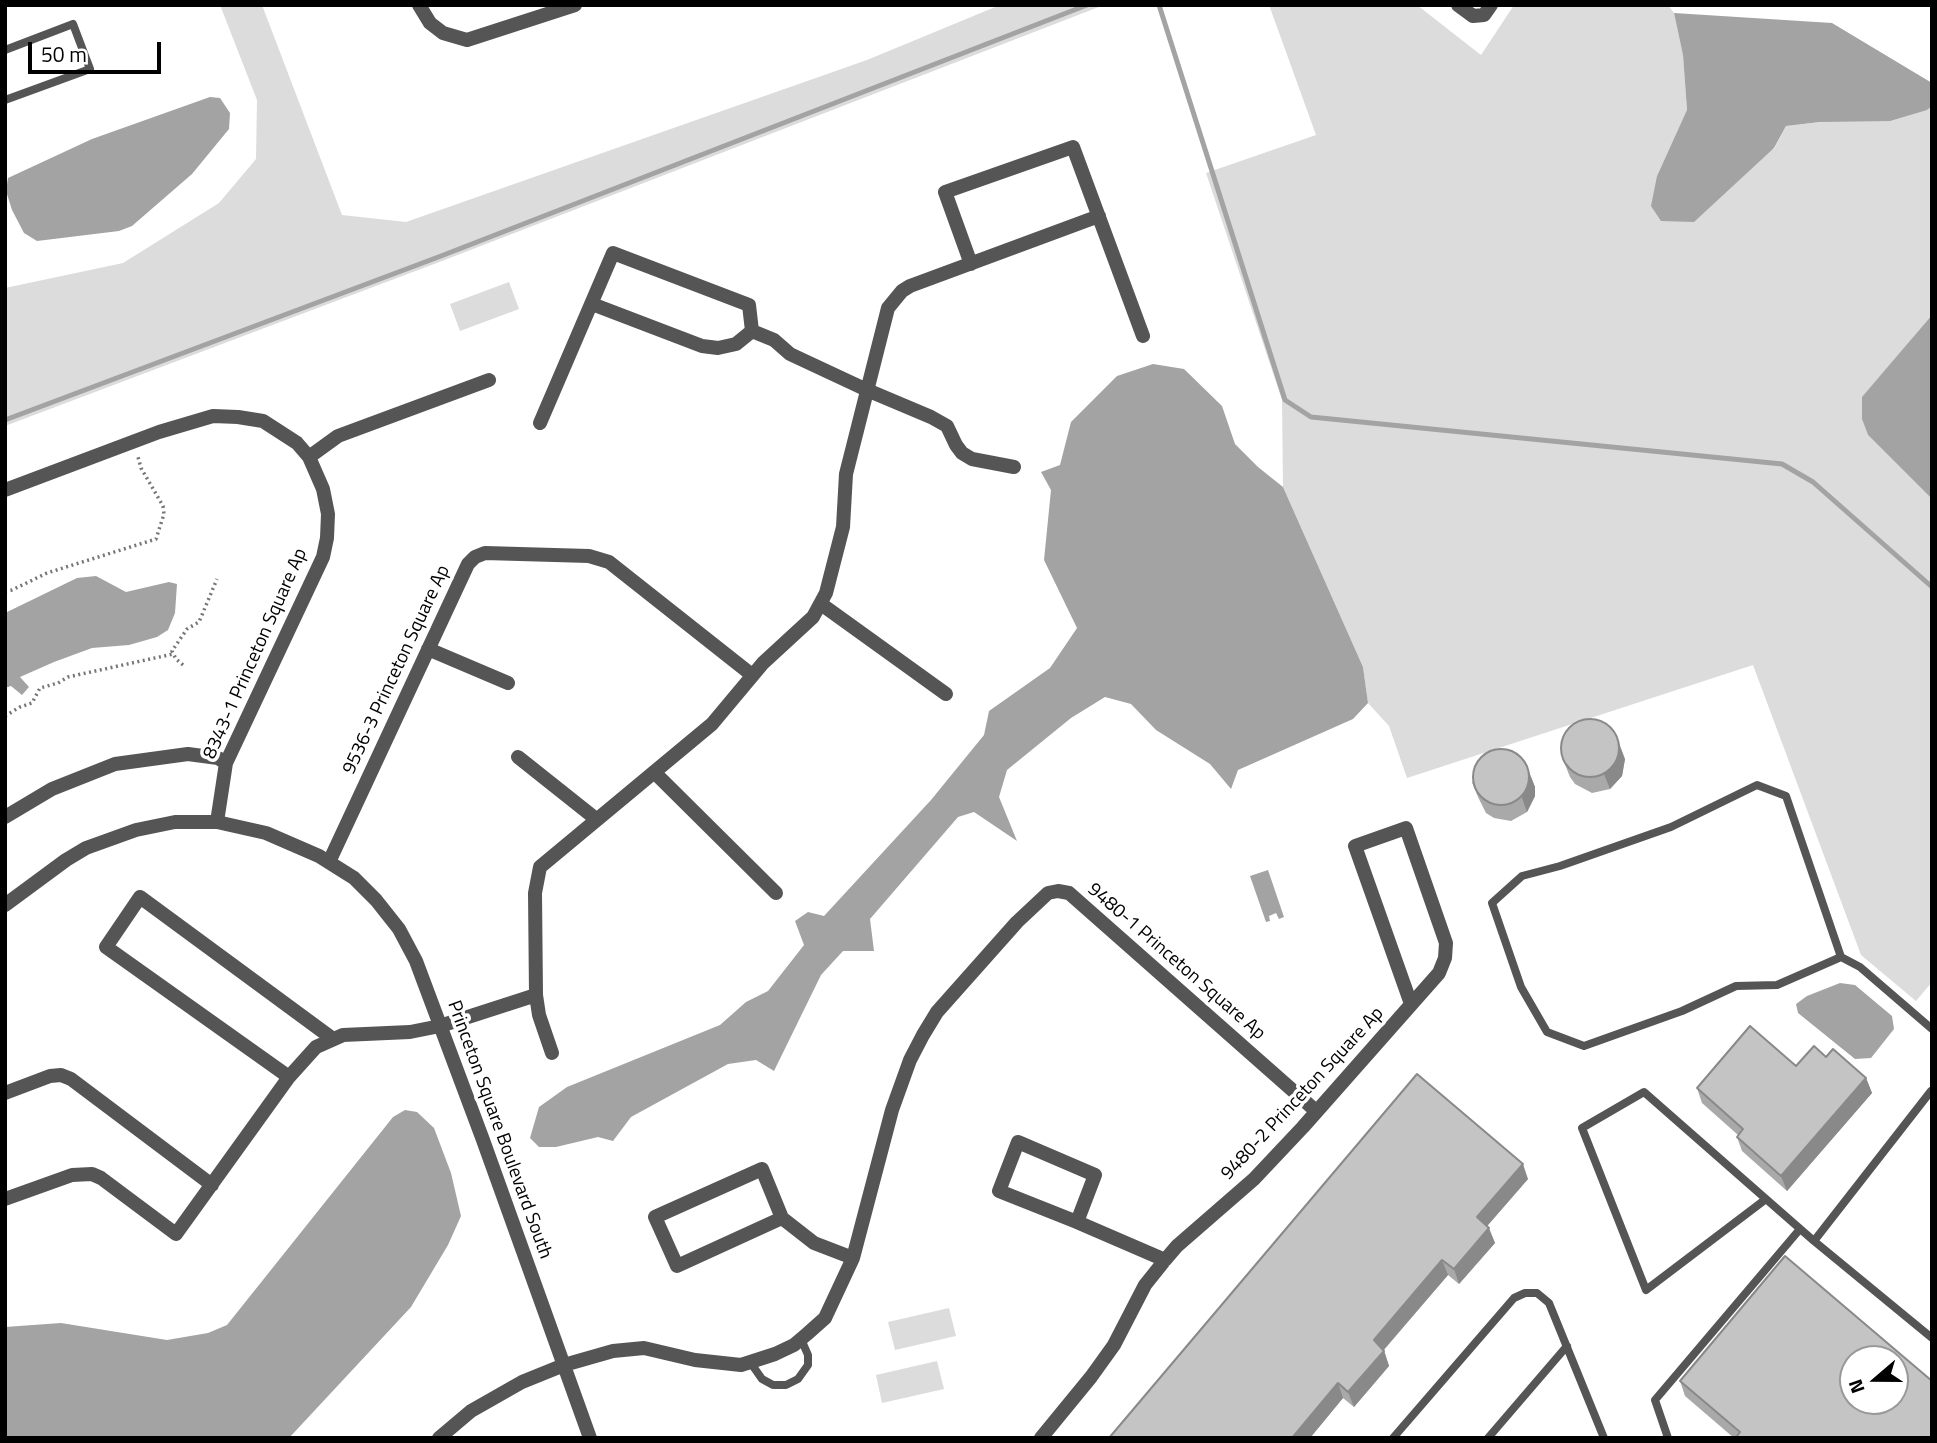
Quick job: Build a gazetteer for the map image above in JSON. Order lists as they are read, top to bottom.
{
  "streets": {
    "street": [
      "8343-1 Princeton Square Ap",
      "9536-3 Princeton Square Ap",
      "9480-1 Princeton Square Ap",
      "9480-2 Princeton Square Ap",
      "Princeton Square Boulevard South"
    ]
  },
  "crossings": [
    ["8343-1 Princeton Square Ap", "Princeton Square Boulevard South"],
    ["9536-3 Princeton Square Ap", "Princeton Square Boulevard South"],
    ["9480-1 Princeton Square Ap", "9480-2 Princeton Square Ap"],
    ["9480-1 Princeton Square Ap", "Princeton Square Boulevard South"]
  ],
  "scale_bar": "50 m",
  "north": "left"
}
